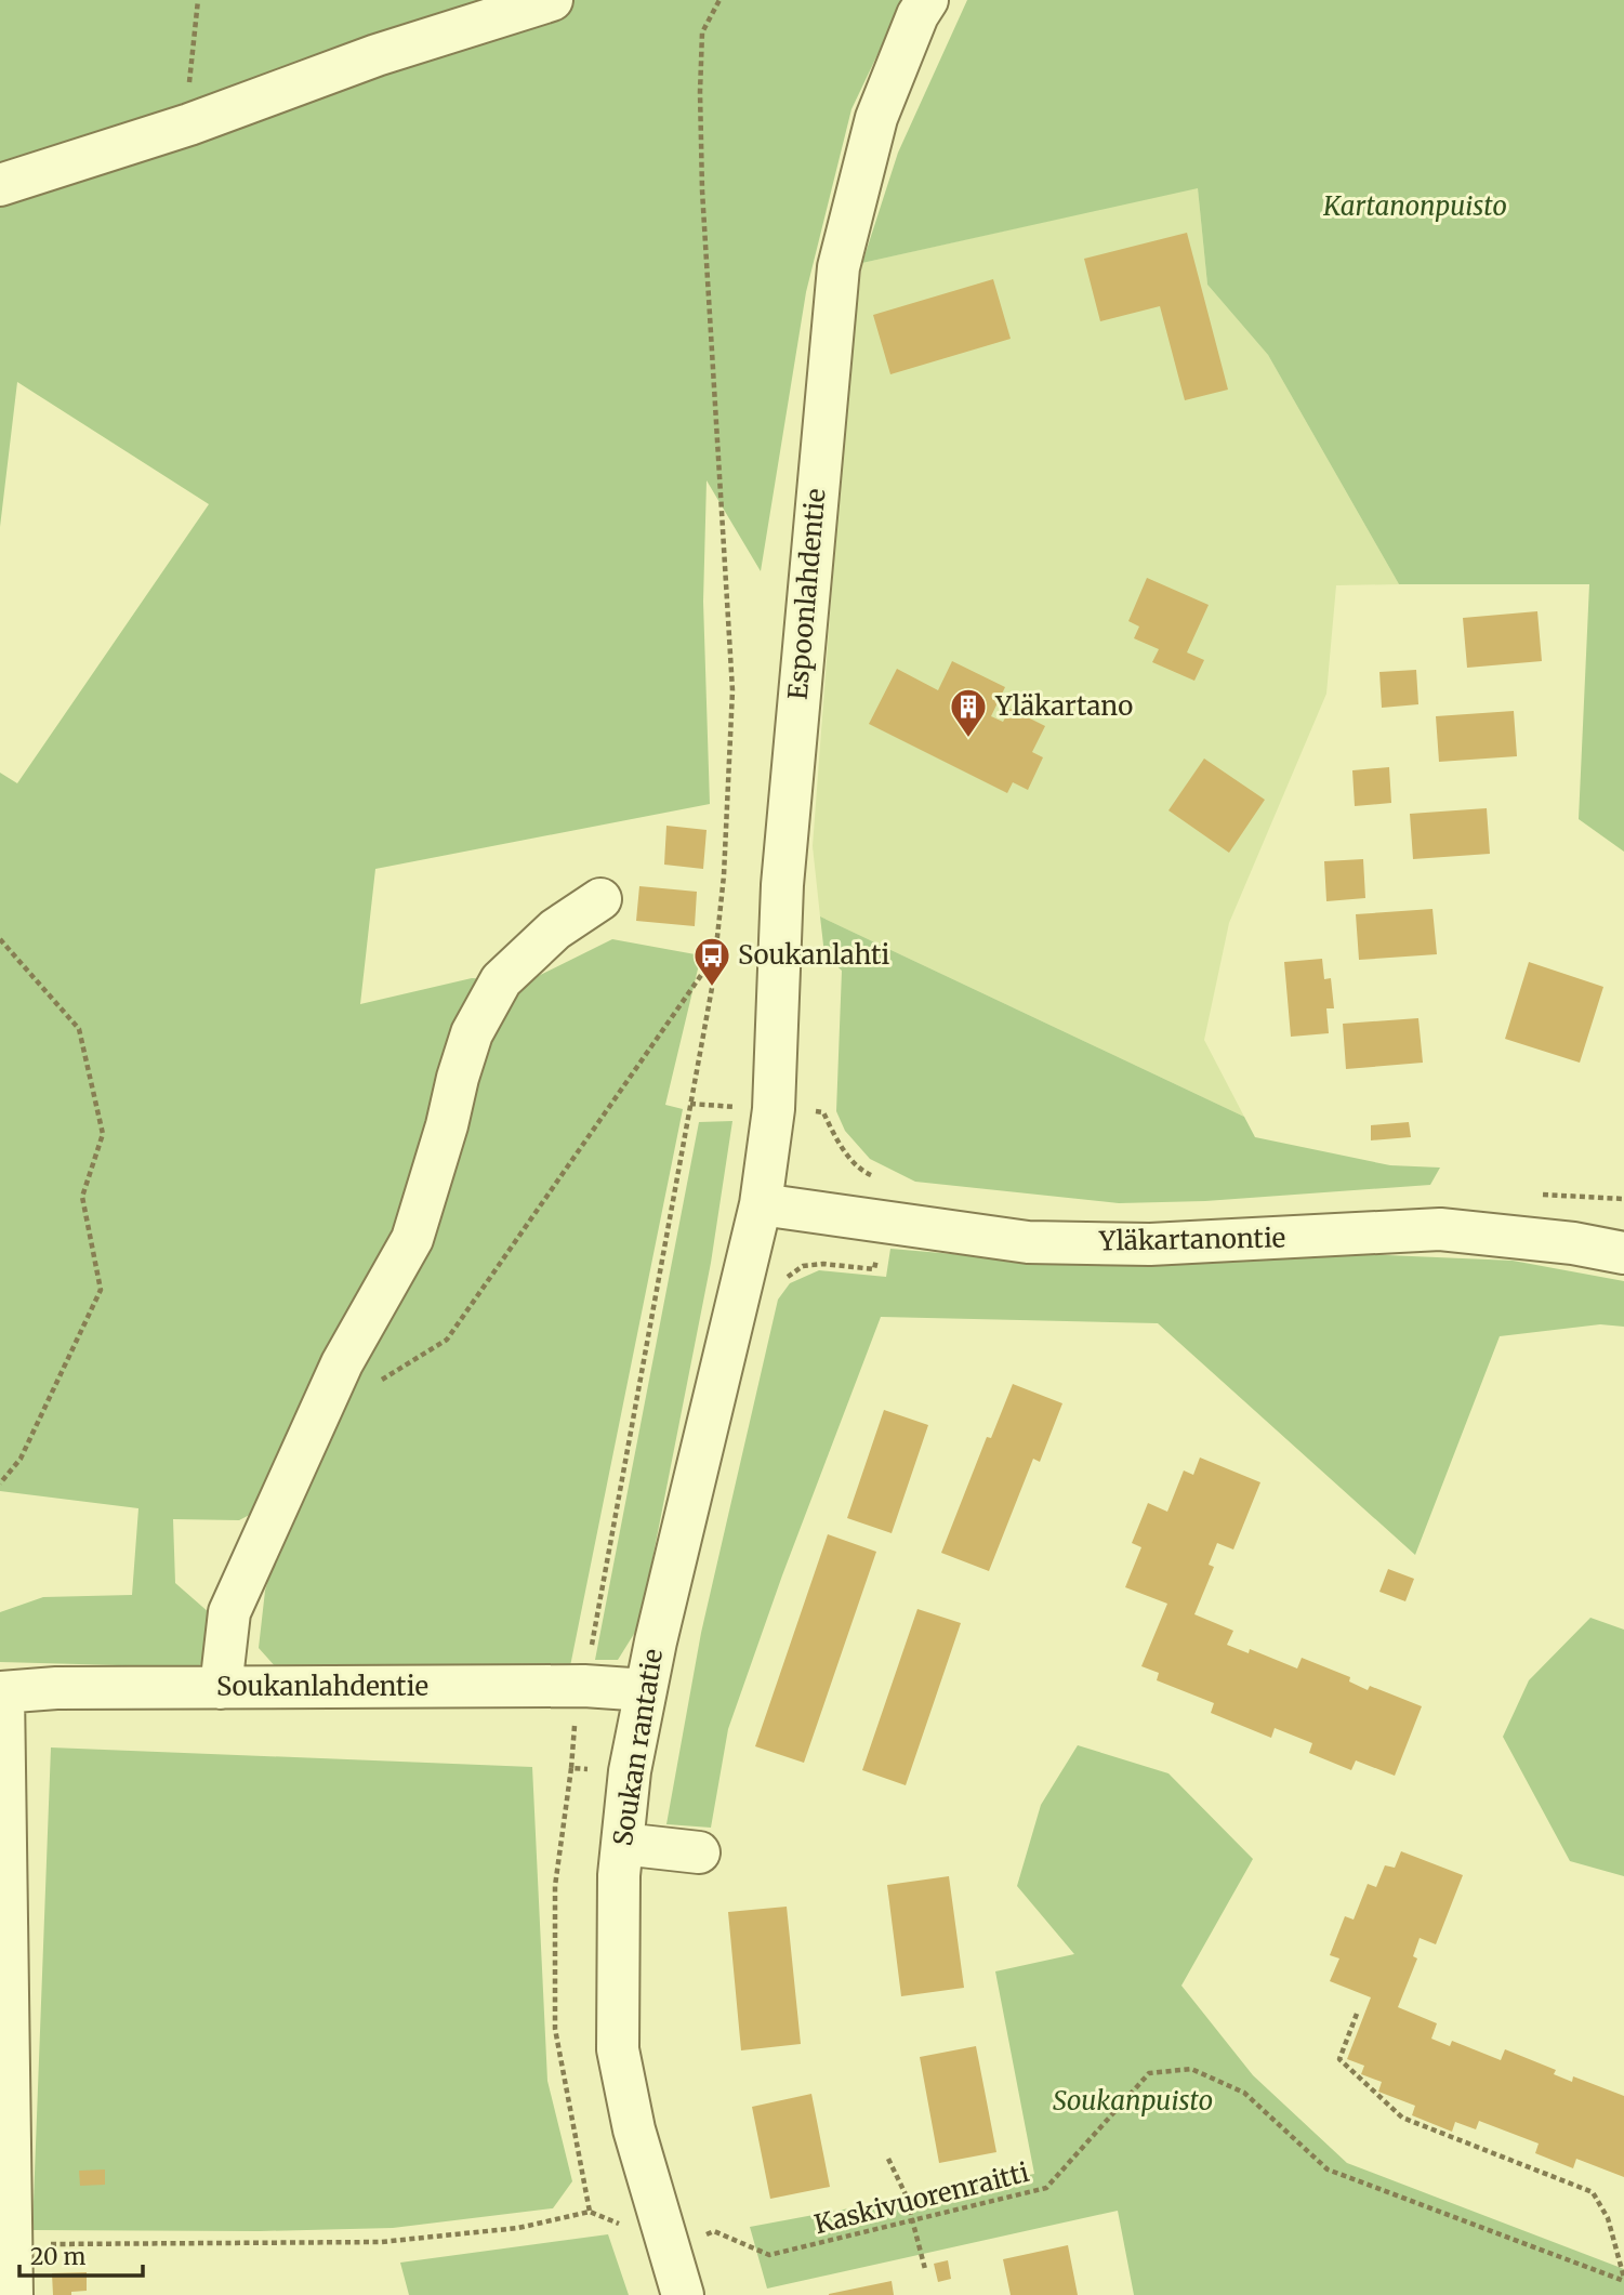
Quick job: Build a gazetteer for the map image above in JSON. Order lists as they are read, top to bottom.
{
  "streets": {
    "street": [
      "Espoonlahdentie",
      "Yläkartanontie",
      "Soukanlahdentie",
      "Soukan rantatie"
    ],
    "path": ["Kaskivuorenraitti"]
  },
  "crossings": [
    ["Espoonlahdentie", "Yläkartanontie"],
    ["Espoonlahdentie", "Soukan rantatie"],
    ["Yläkartanontie", "Soukan rantatie"],
    ["Soukanlahdentie", "Soukan rantatie"],
    ["Soukan rantatie", "Kaskivuorenraitti"]
  ],
  "parks": ["Kartanonpuisto", "Soukanpuisto"],
  "places": {
    "building": ["Yläkartano"],
    "bus stop": ["Soukanlahti"]
  },
  "scale_bar": "20 m"
}
